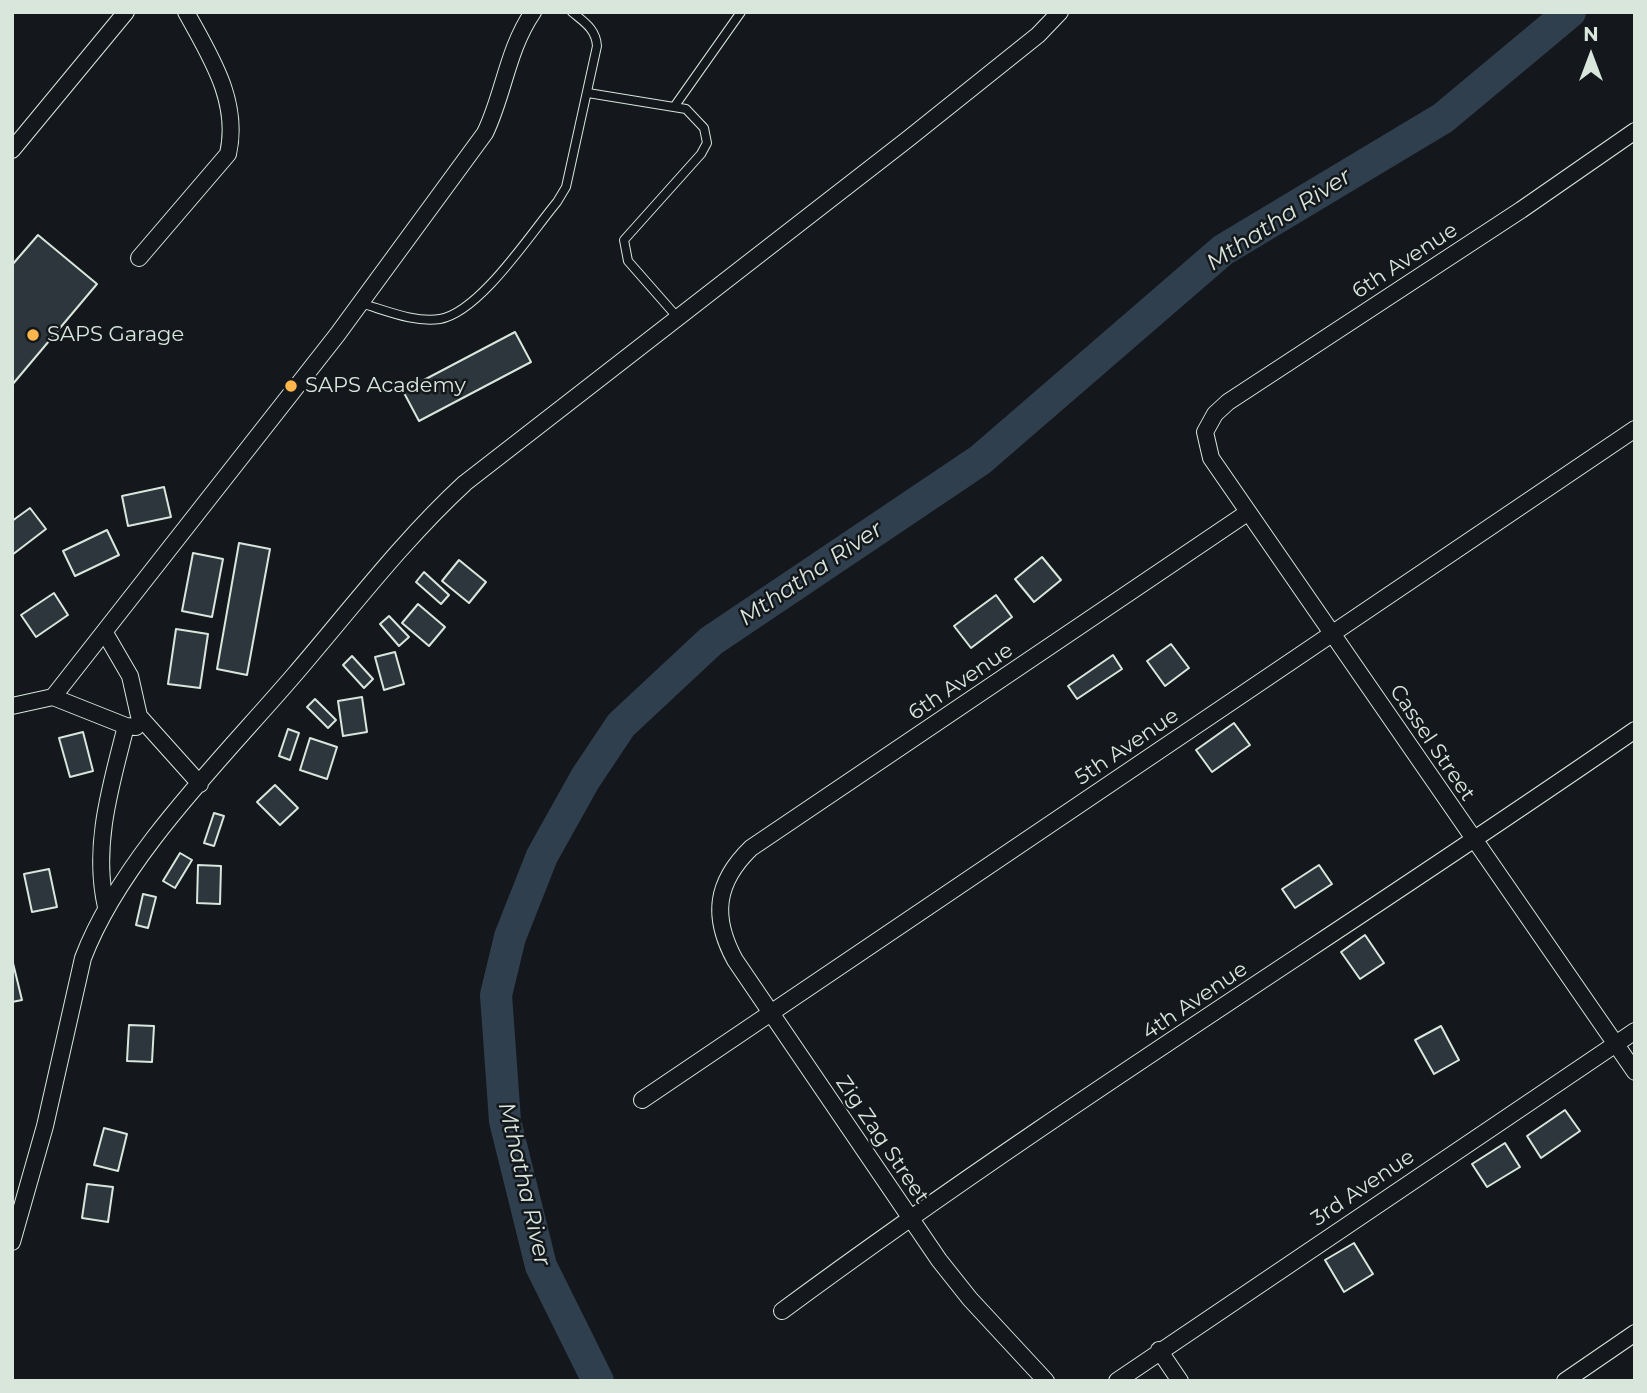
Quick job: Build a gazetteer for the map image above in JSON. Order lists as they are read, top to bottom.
{
  "streets": {
    "street": [
      "6th Avenue",
      "Cassel Street",
      "5th Avenue",
      "4th Avenue",
      "Zig Zag Street",
      "3rd Avenue"
    ]
  },
  "crossings": [
    ["6th Avenue", "Cassel Street"],
    ["6th Avenue", "Zig Zag Street"],
    ["Cassel Street", "5th Avenue"],
    ["Cassel Street", "4th Avenue"],
    ["Cassel Street", "3rd Avenue"],
    ["5th Avenue", "Zig Zag Street"],
    ["4th Avenue", "Zig Zag Street"]
  ],
  "water": ["Mthatha River"],
  "places": ["SAPS Garage", "SAPS Academy"],
  "north": "top"
}
